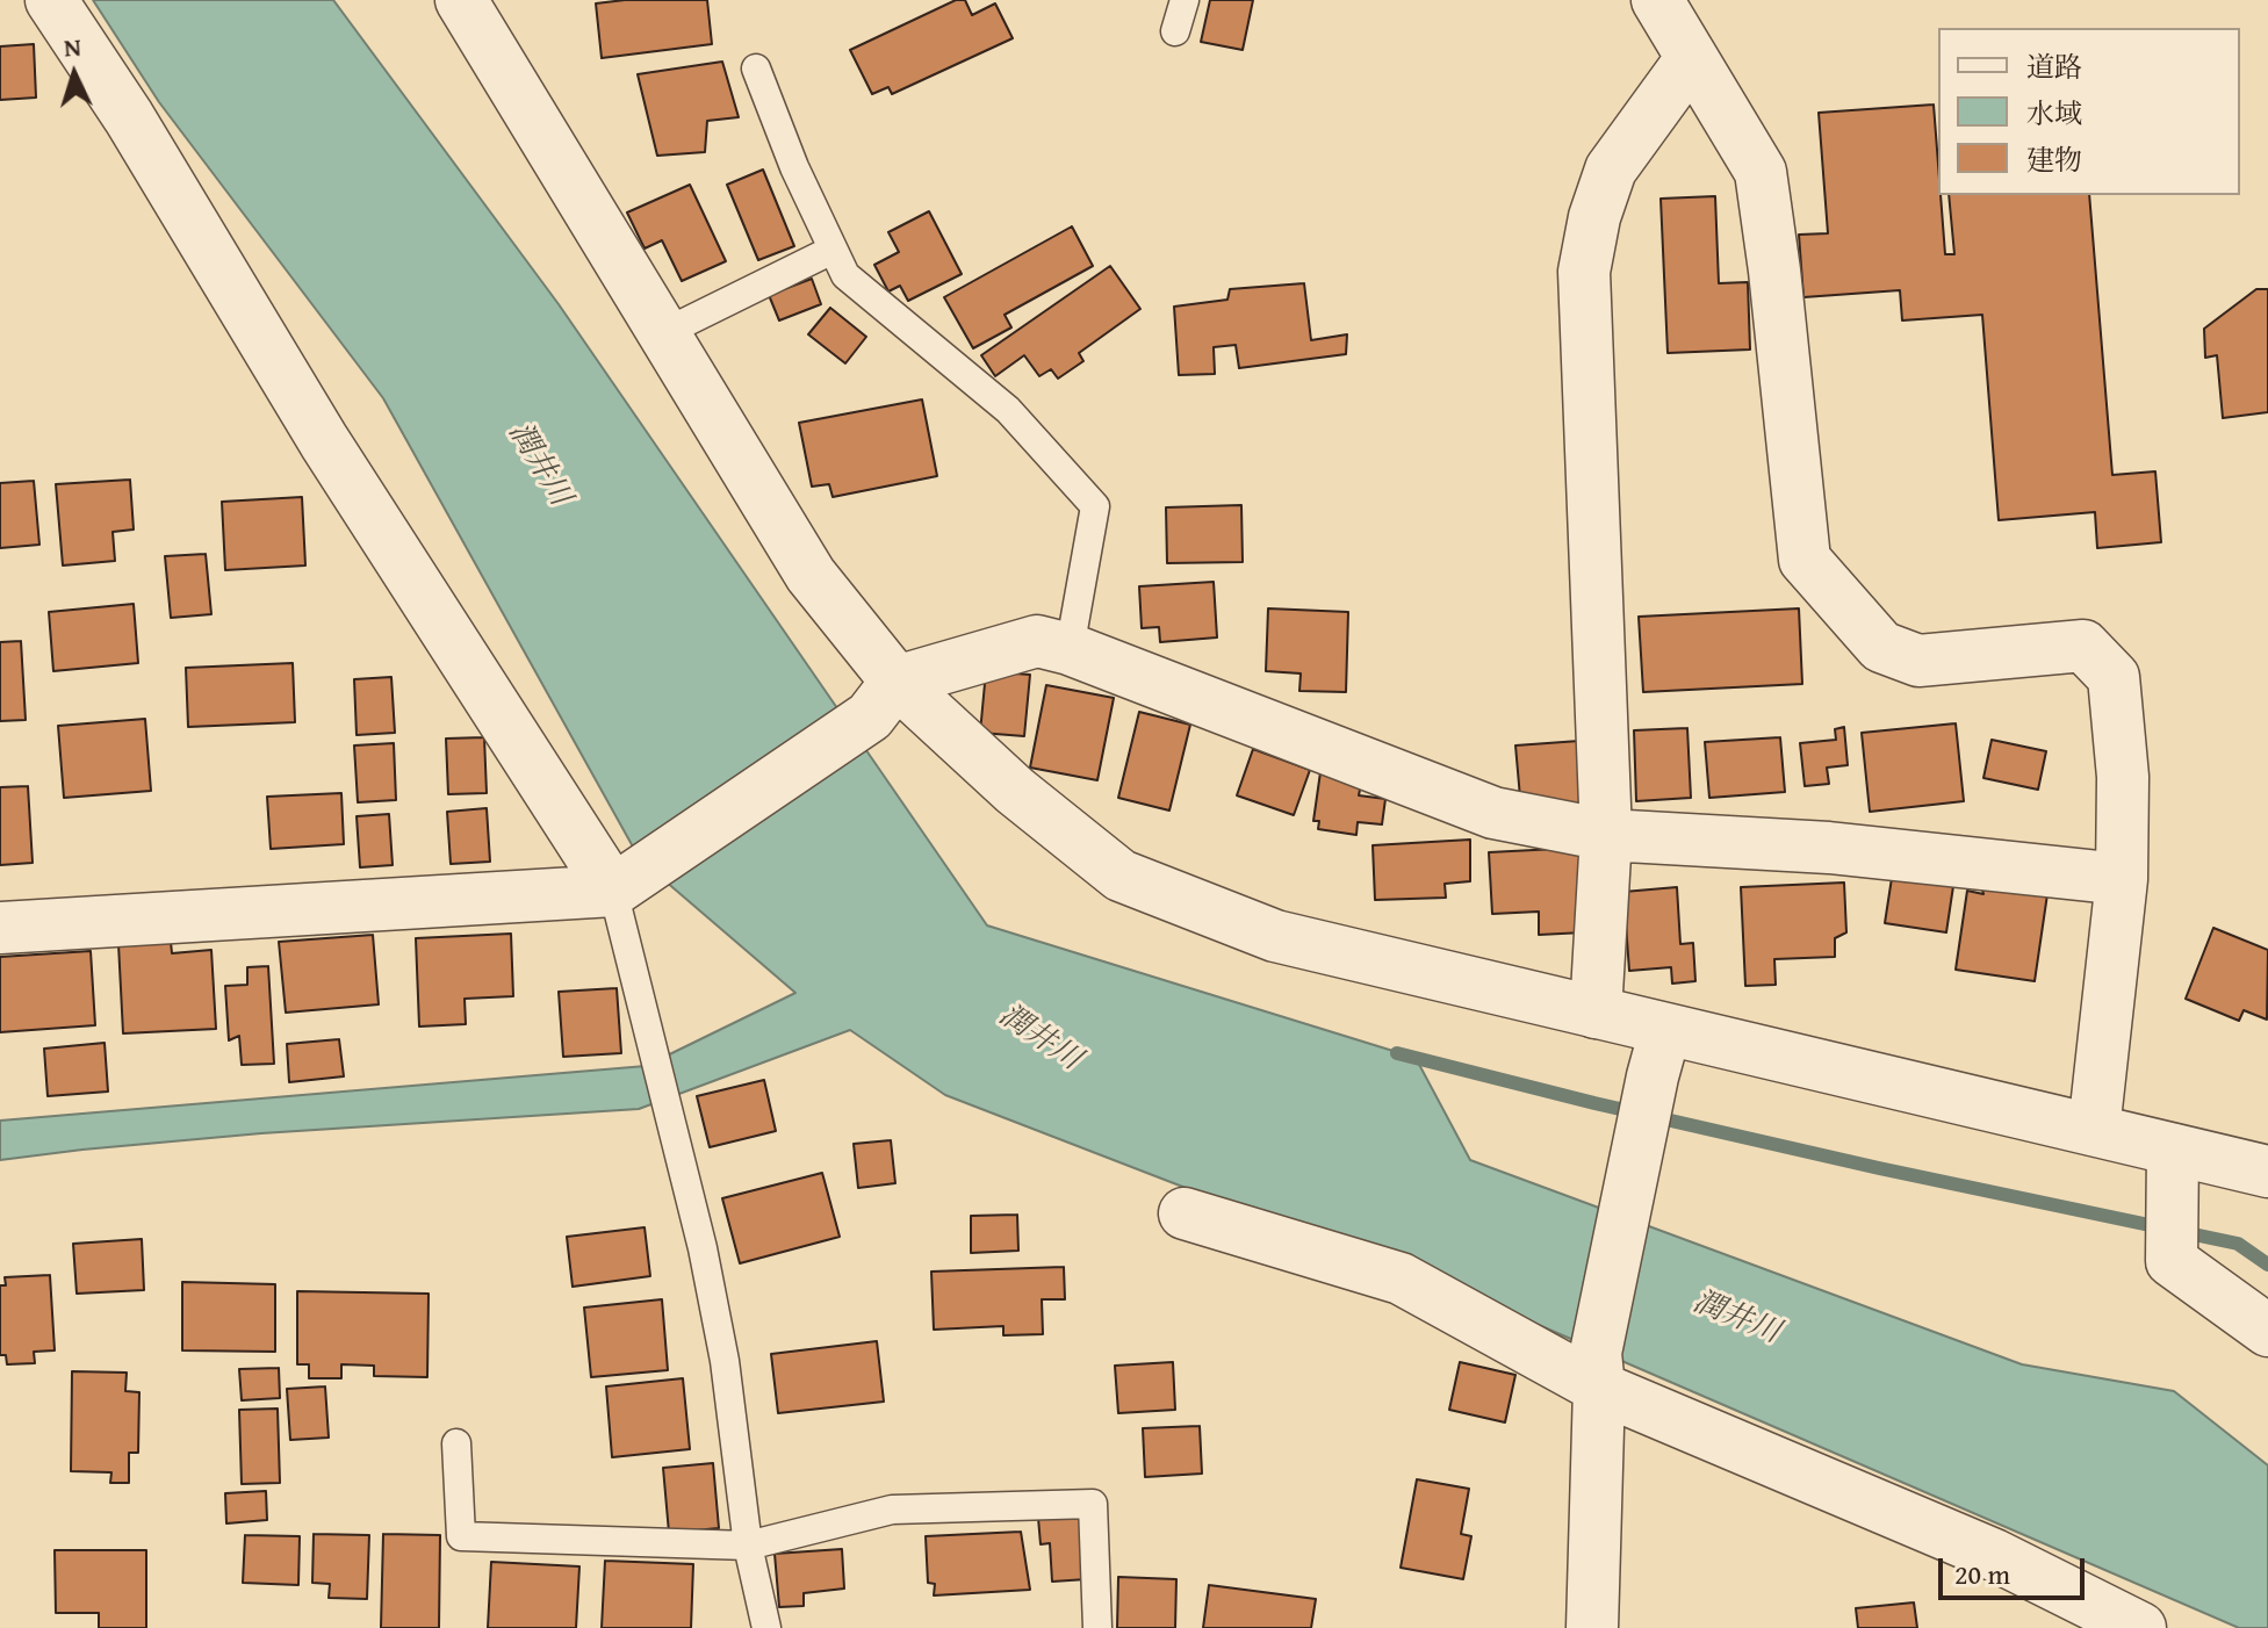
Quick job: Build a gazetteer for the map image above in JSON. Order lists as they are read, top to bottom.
{
  "water": ["潤井川"],
  "legend": ["道路", "水域", "建物"],
  "scale_bar": "20 m",
  "north": "top"
}
